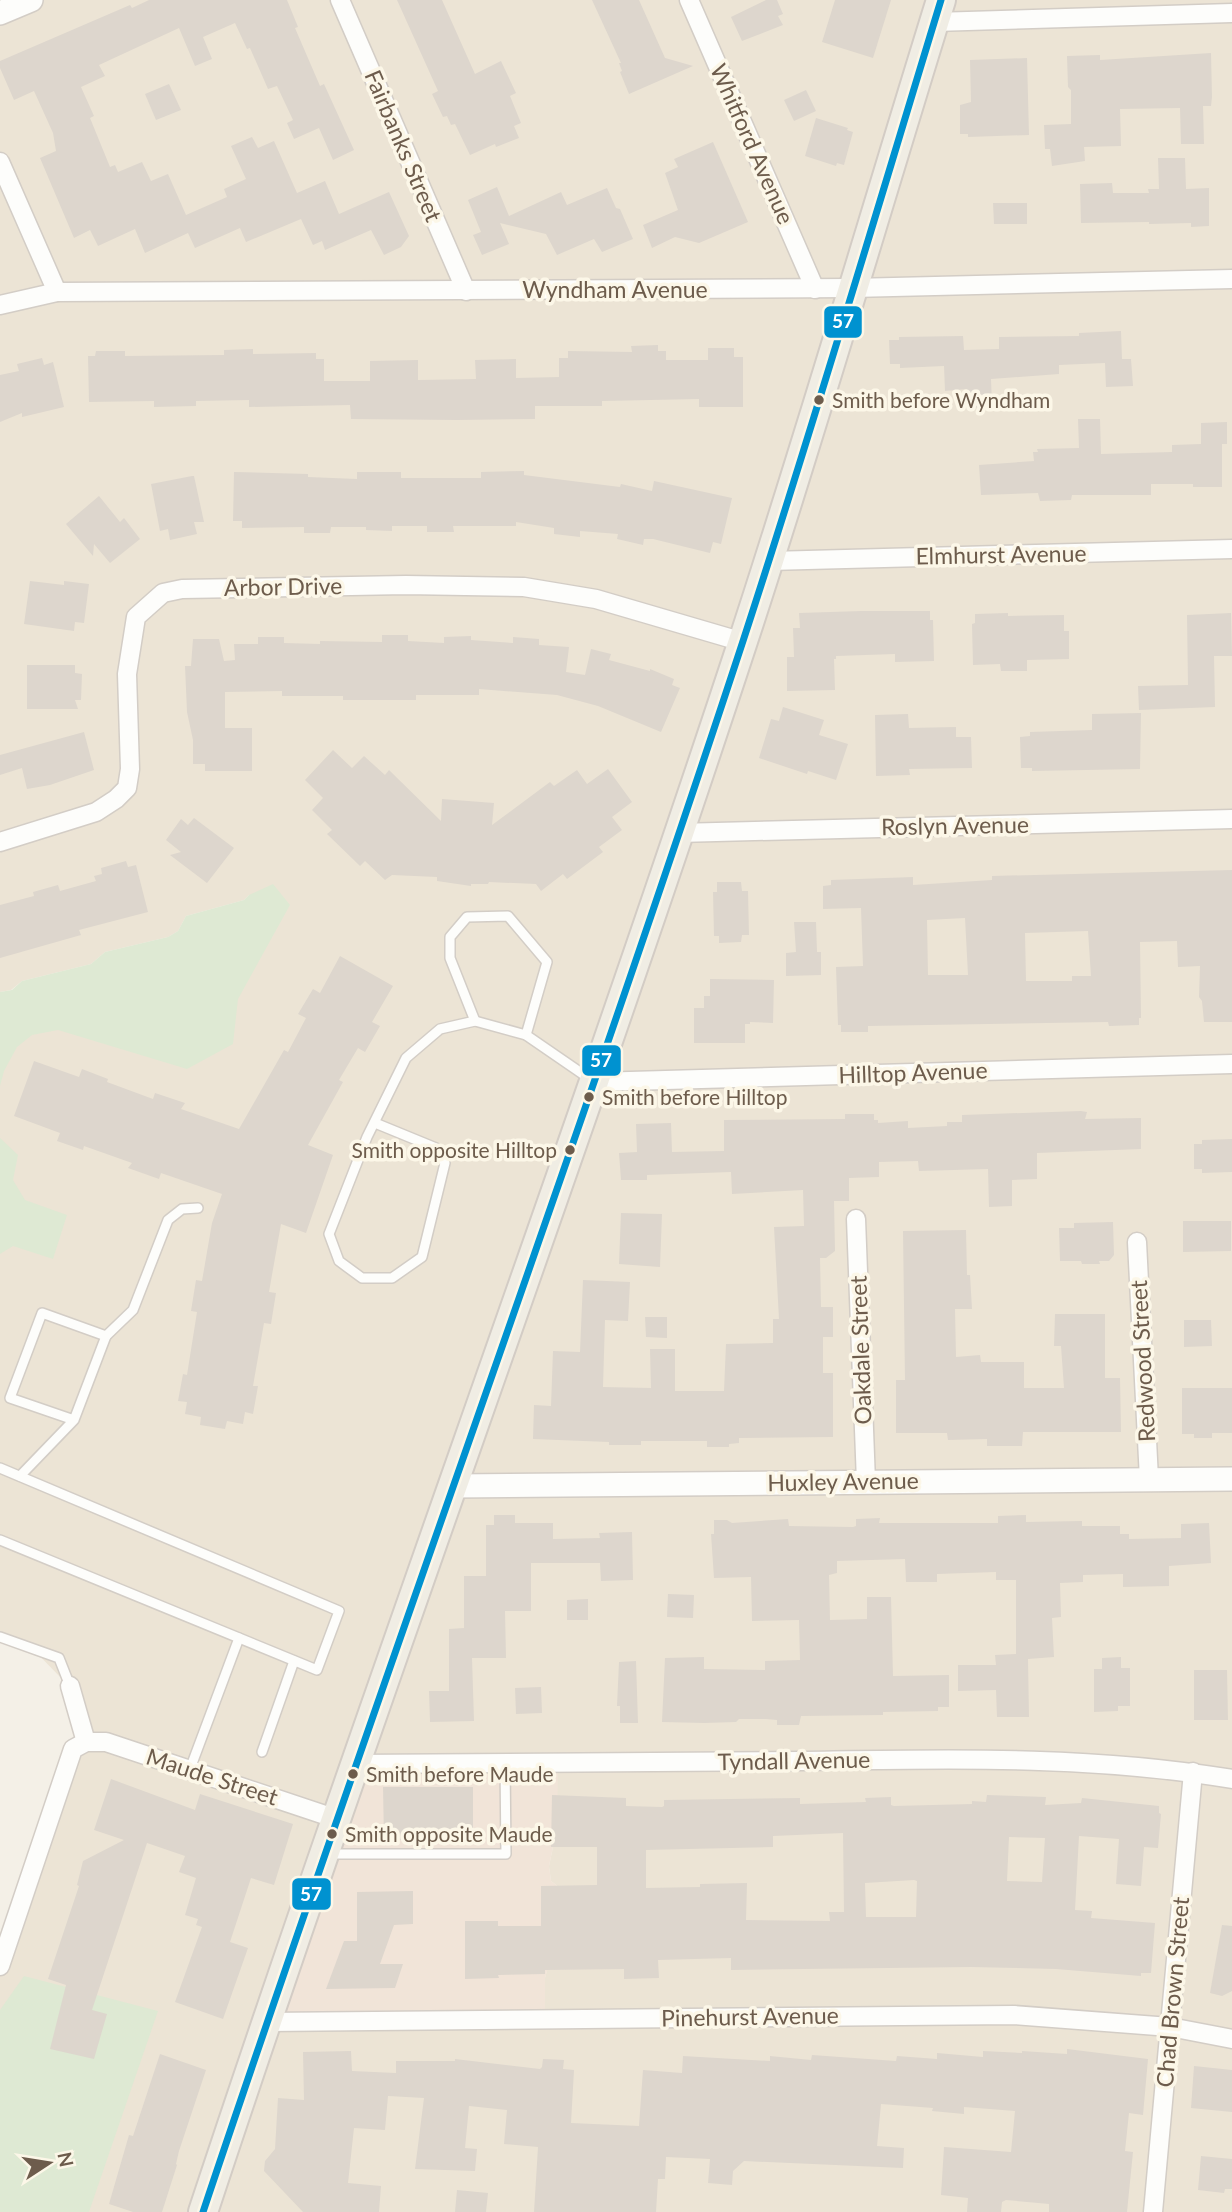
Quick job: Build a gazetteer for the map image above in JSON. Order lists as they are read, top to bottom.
{
  "streets": {
    "street": [
      "Whitford Avenue",
      "Fairbanks Street",
      "Wyndham Avenue",
      "Elmhurst Avenue",
      "Arbor Drive",
      "Roslyn Avenue",
      "Hilltop Avenue",
      "Oakdale Street",
      "Redwood Street",
      "Huxley Avenue",
      "Tyndall Avenue",
      "Maude Street",
      "Chad Brown Street",
      "Pinehurst Avenue"
    ]
  },
  "crossings": [
    ["Whitford Avenue", "Wyndham Avenue"],
    ["Fairbanks Street", "Wyndham Avenue"],
    ["Oakdale Street", "Huxley Avenue"],
    ["Redwood Street", "Huxley Avenue"],
    ["Tyndall Avenue", "Chad Brown Street"],
    ["Chad Brown Street", "Pinehurst Avenue"]
  ],
  "places": [
    "Smith before Wyndham",
    "Smith before Hilltop",
    "Smith opposite Hilltop",
    "Smith before Maude",
    "Smith opposite Maude"
  ],
  "lines": ["transit line 57"],
  "north": "right"
}
